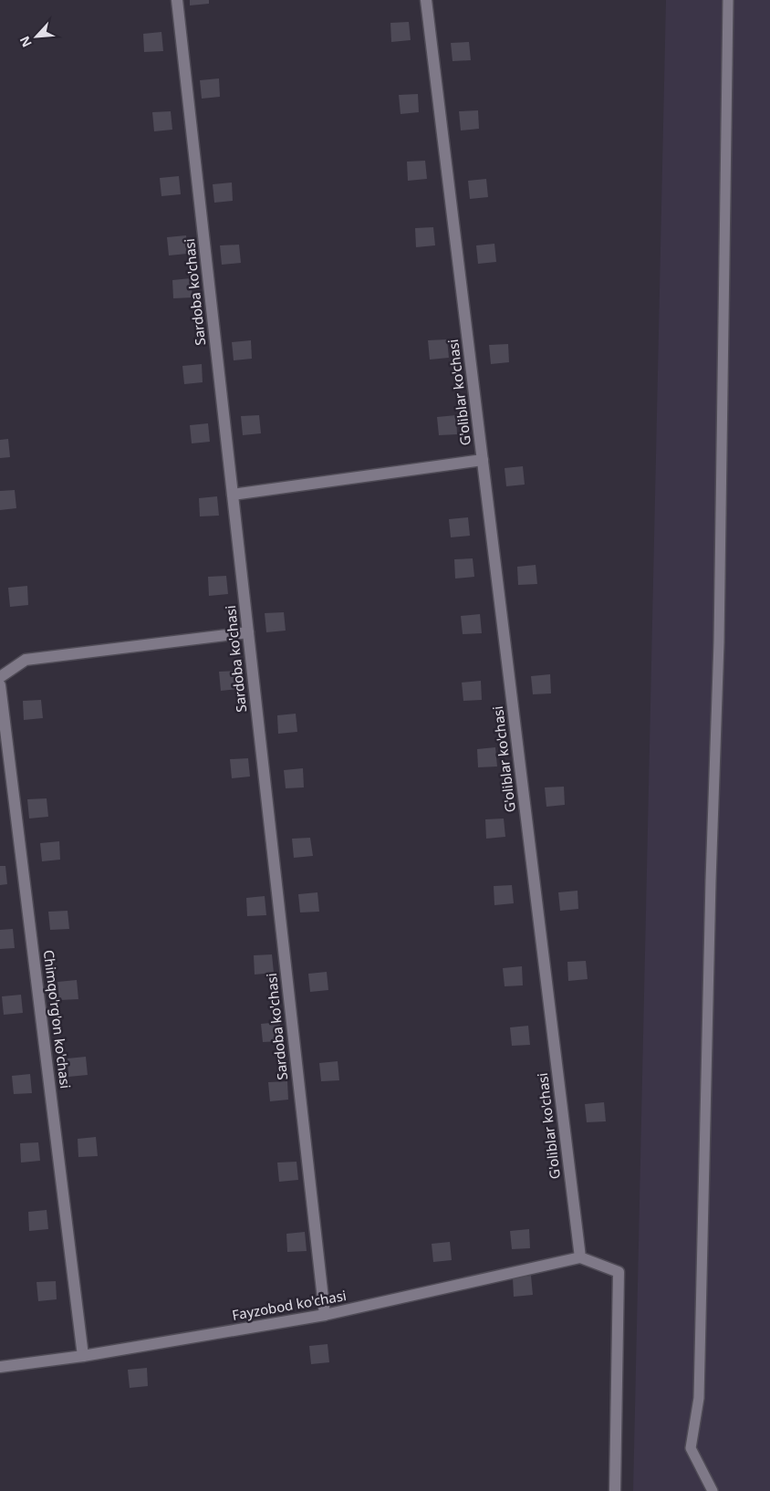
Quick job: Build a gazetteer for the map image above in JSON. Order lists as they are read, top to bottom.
{
  "streets": {
    "street": [
      "Sardoba ko'chasi",
      "G'oliblar ko'chasi",
      "Chimqo'rg'on ko'chasi",
      "Fayzobod ko'chasi"
    ]
  },
  "crossings": [
    ["Sardoba ko'chasi", "Fayzobod ko'chasi"],
    ["G'oliblar ko'chasi", "Fayzobod ko'chasi"],
    ["Chimqo'rg'on ko'chasi", "Fayzobod ko'chasi"]
  ],
  "north": "bottom left"
}
